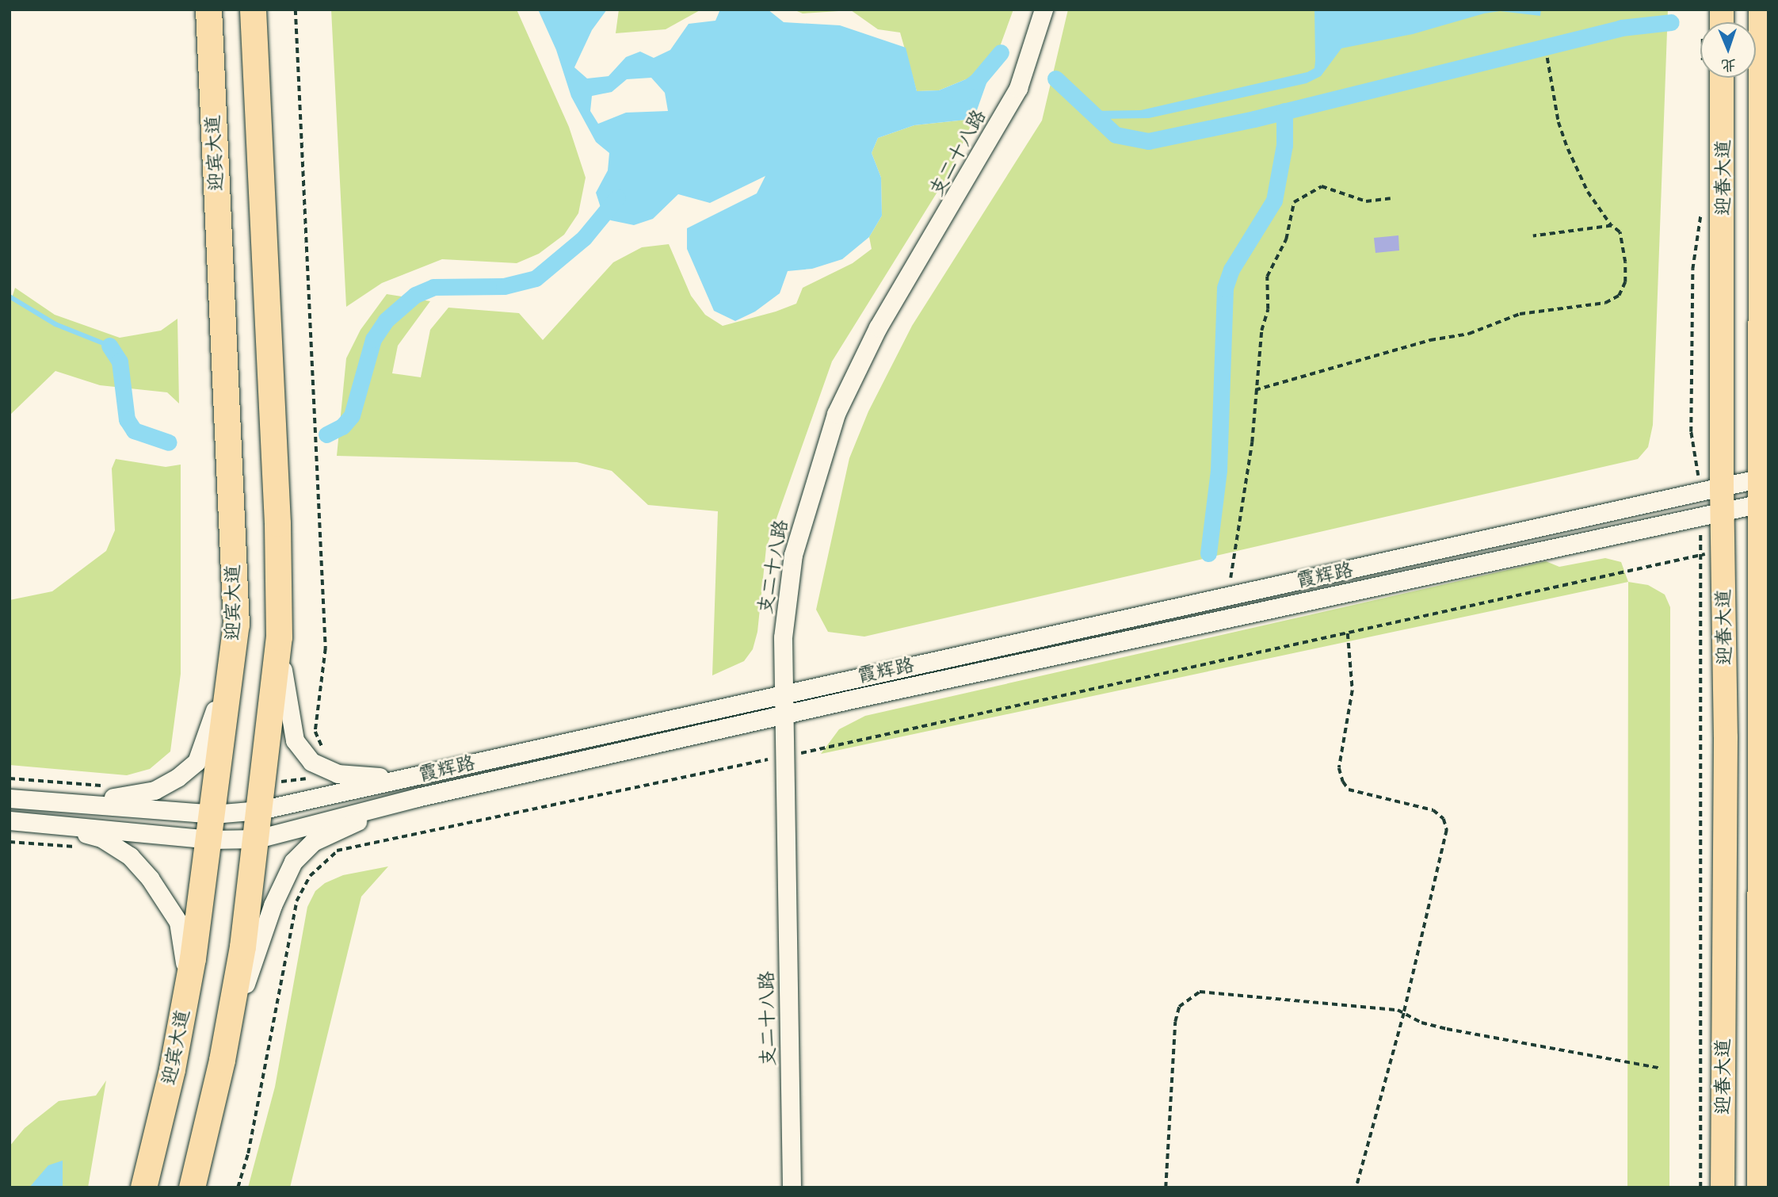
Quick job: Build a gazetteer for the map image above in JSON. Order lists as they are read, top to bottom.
{
  "streets": {
    "highway": ["迎宾大道"],
    "main road": ["迎春大道"],
    "street": ["支二十八路", "霞辉路"]
  },
  "crossings": [
    ["迎宾大道", "霞辉路"],
    ["支二十八路", "霞辉路"],
    ["迎春大道", "霞辉路"]
  ],
  "north": "bottom"
}
